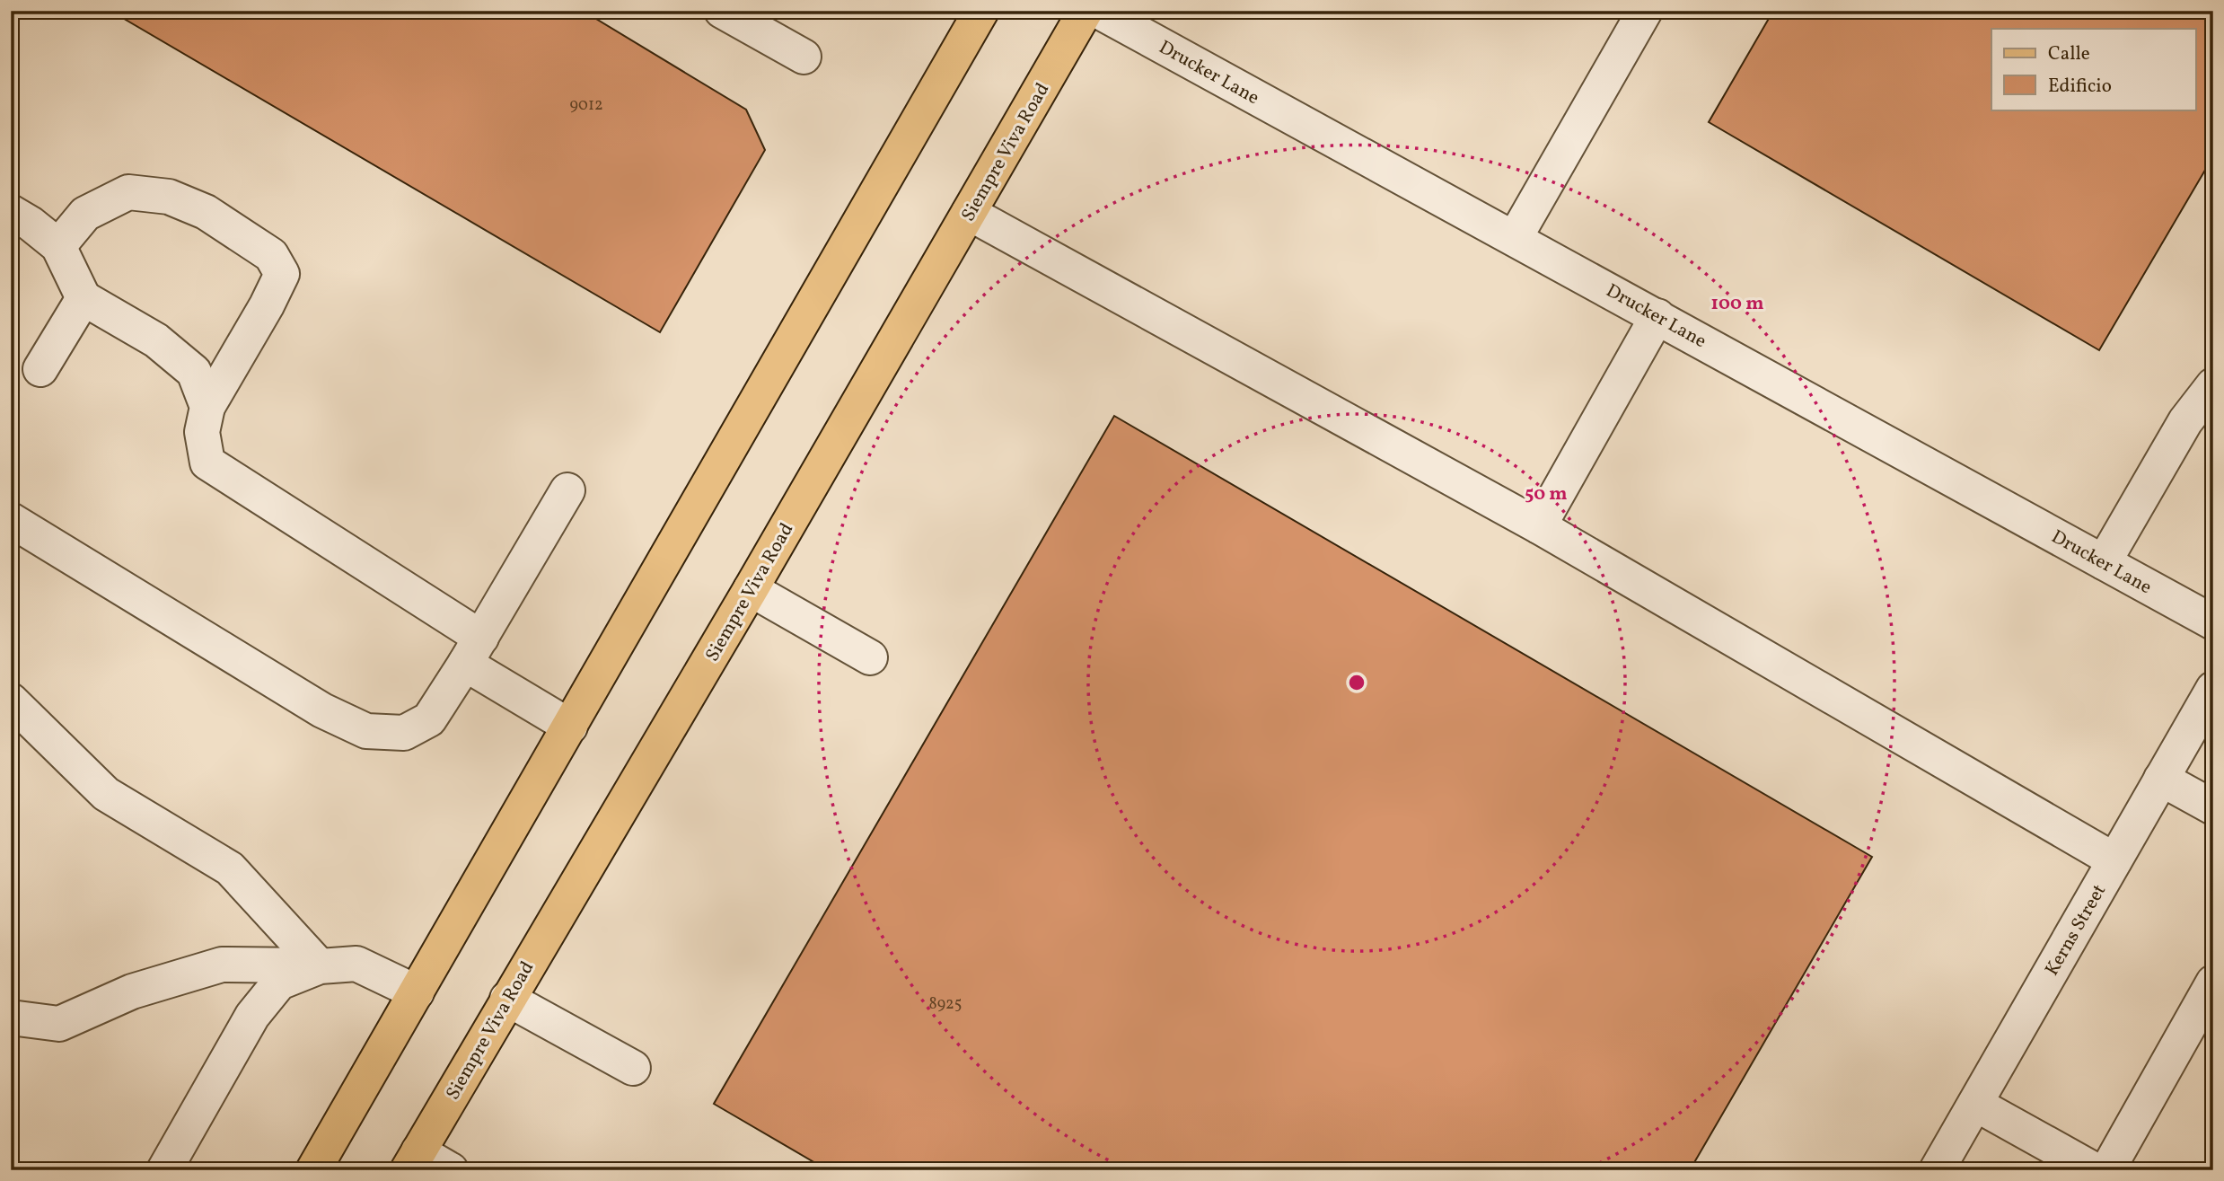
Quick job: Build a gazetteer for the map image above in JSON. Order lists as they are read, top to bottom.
{
  "streets": {
    "main road": ["Siempre Viva Road"],
    "street": ["Drucker Lane", "Kerns Street"]
  },
  "house_numbers": ["9012", "8925"],
  "legend": ["Calle", "Edificio"],
  "rings": ["100 m", "50 m"]
}
